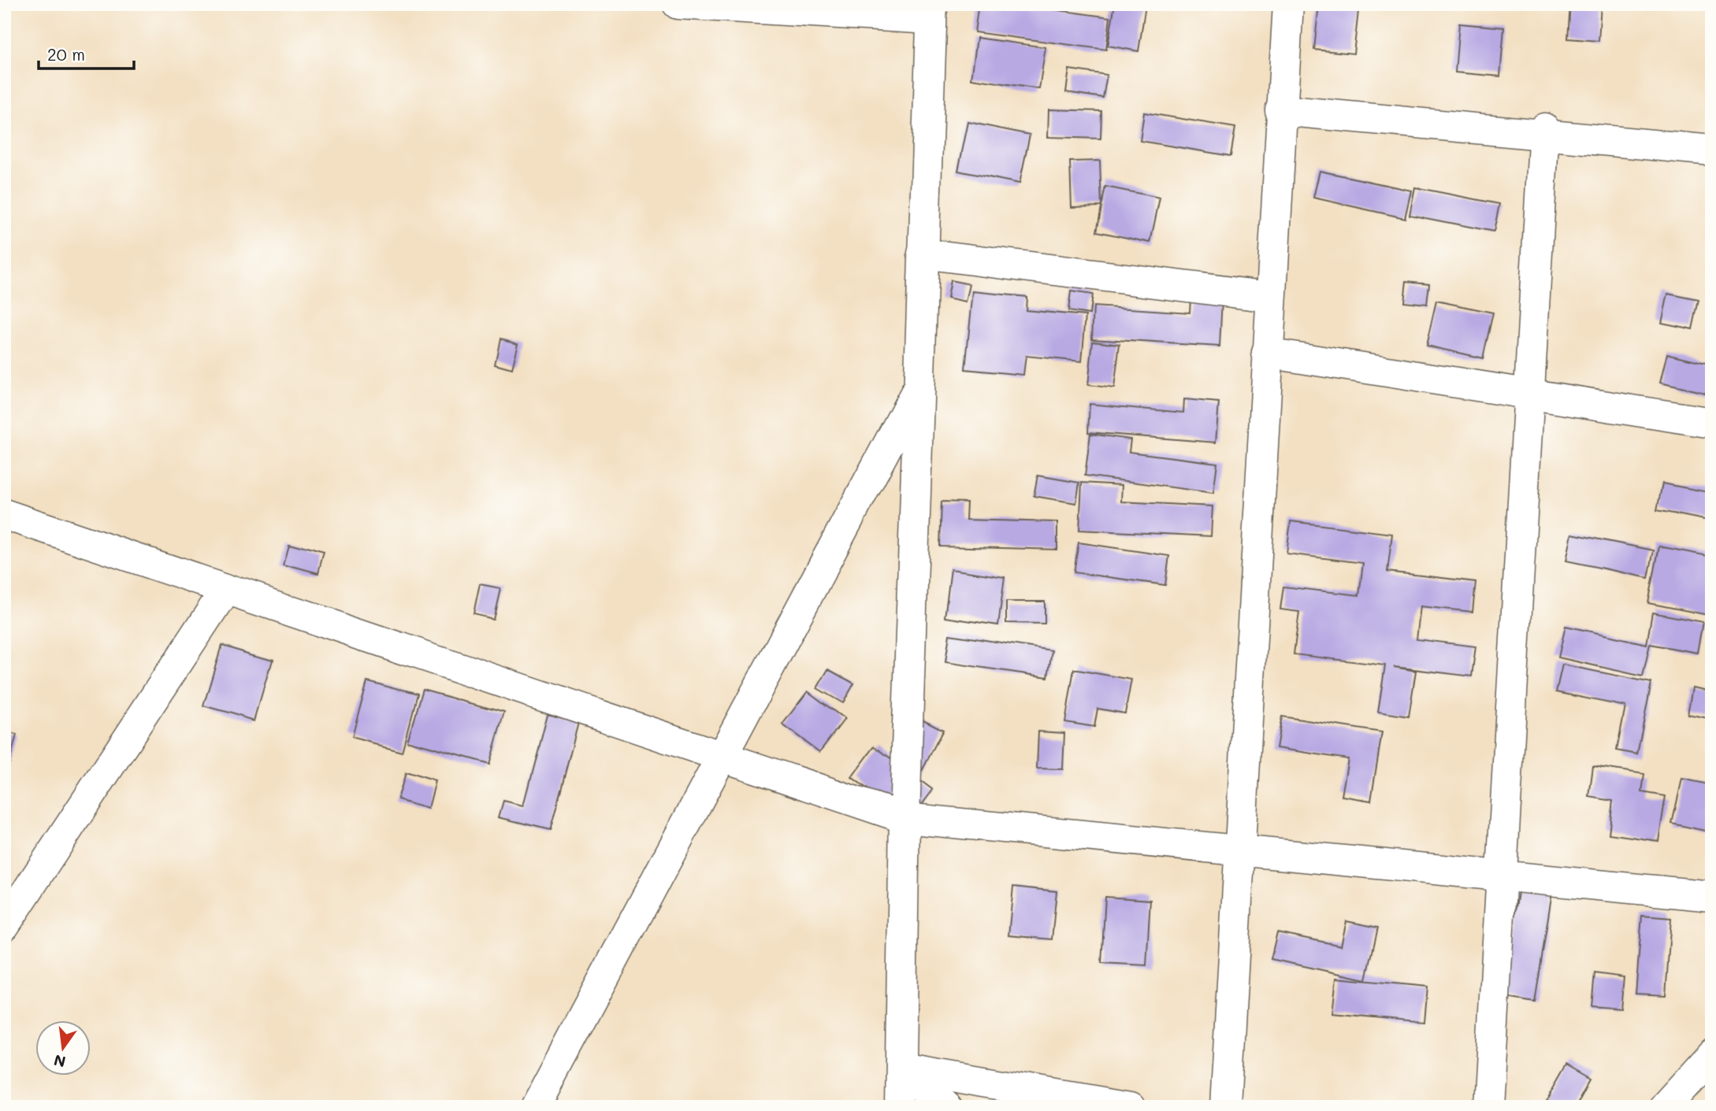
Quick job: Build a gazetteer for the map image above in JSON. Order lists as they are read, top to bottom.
{
  "scale_bar": "20 m",
  "north": "bottom"
}
